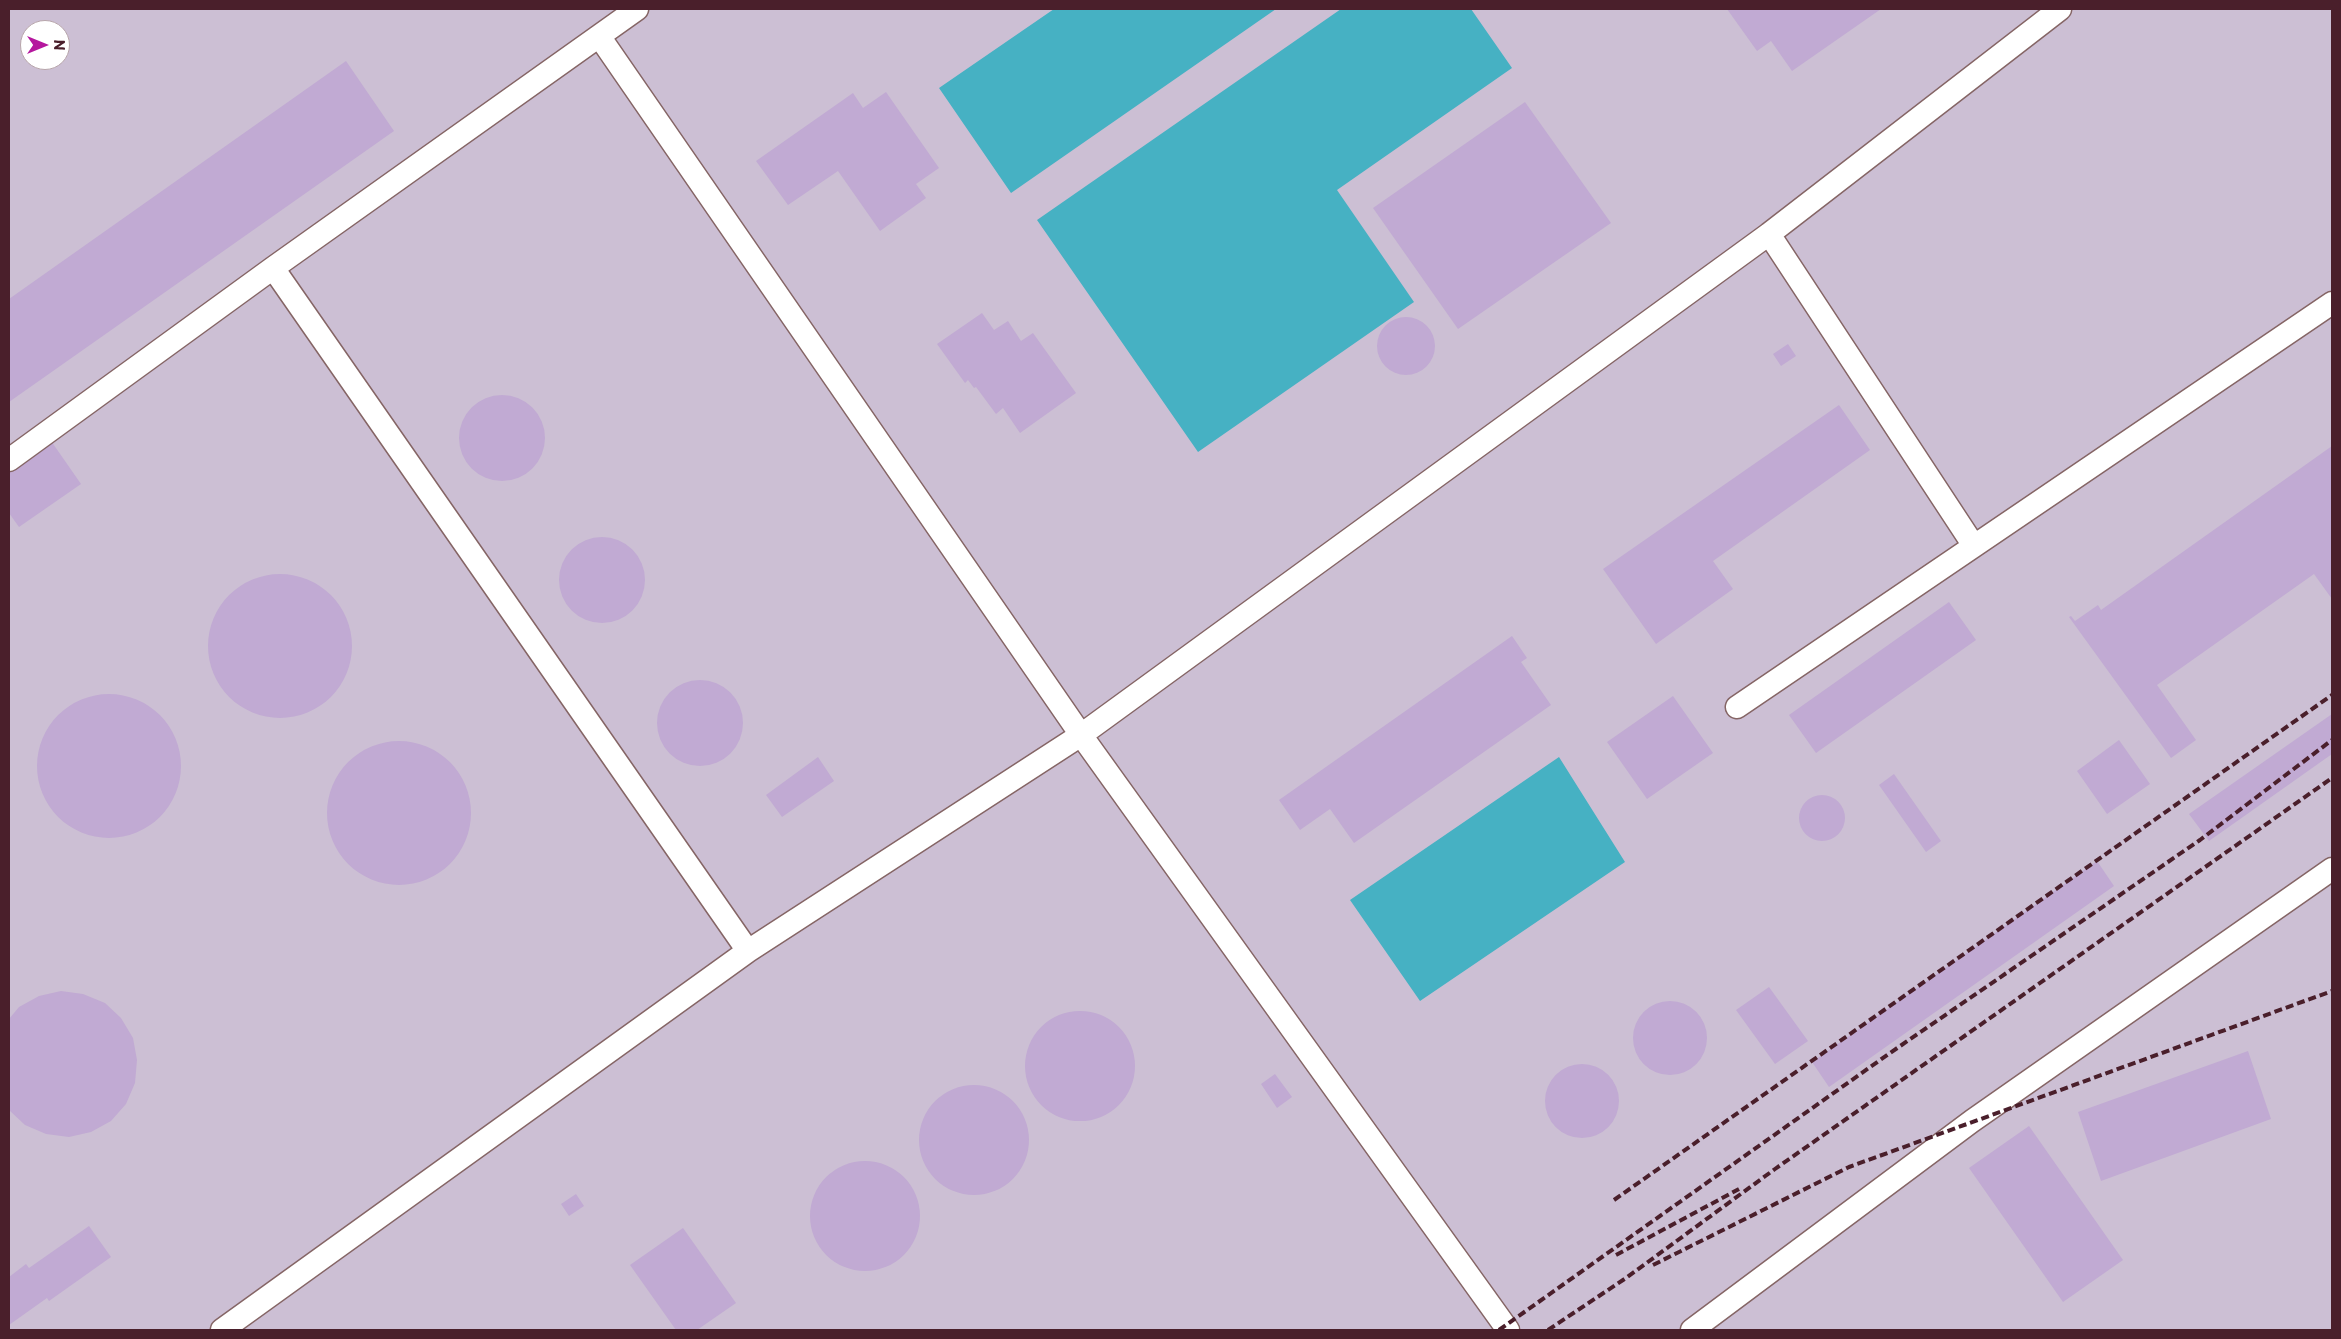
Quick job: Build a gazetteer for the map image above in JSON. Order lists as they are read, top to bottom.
{
  "north": "right"
}
